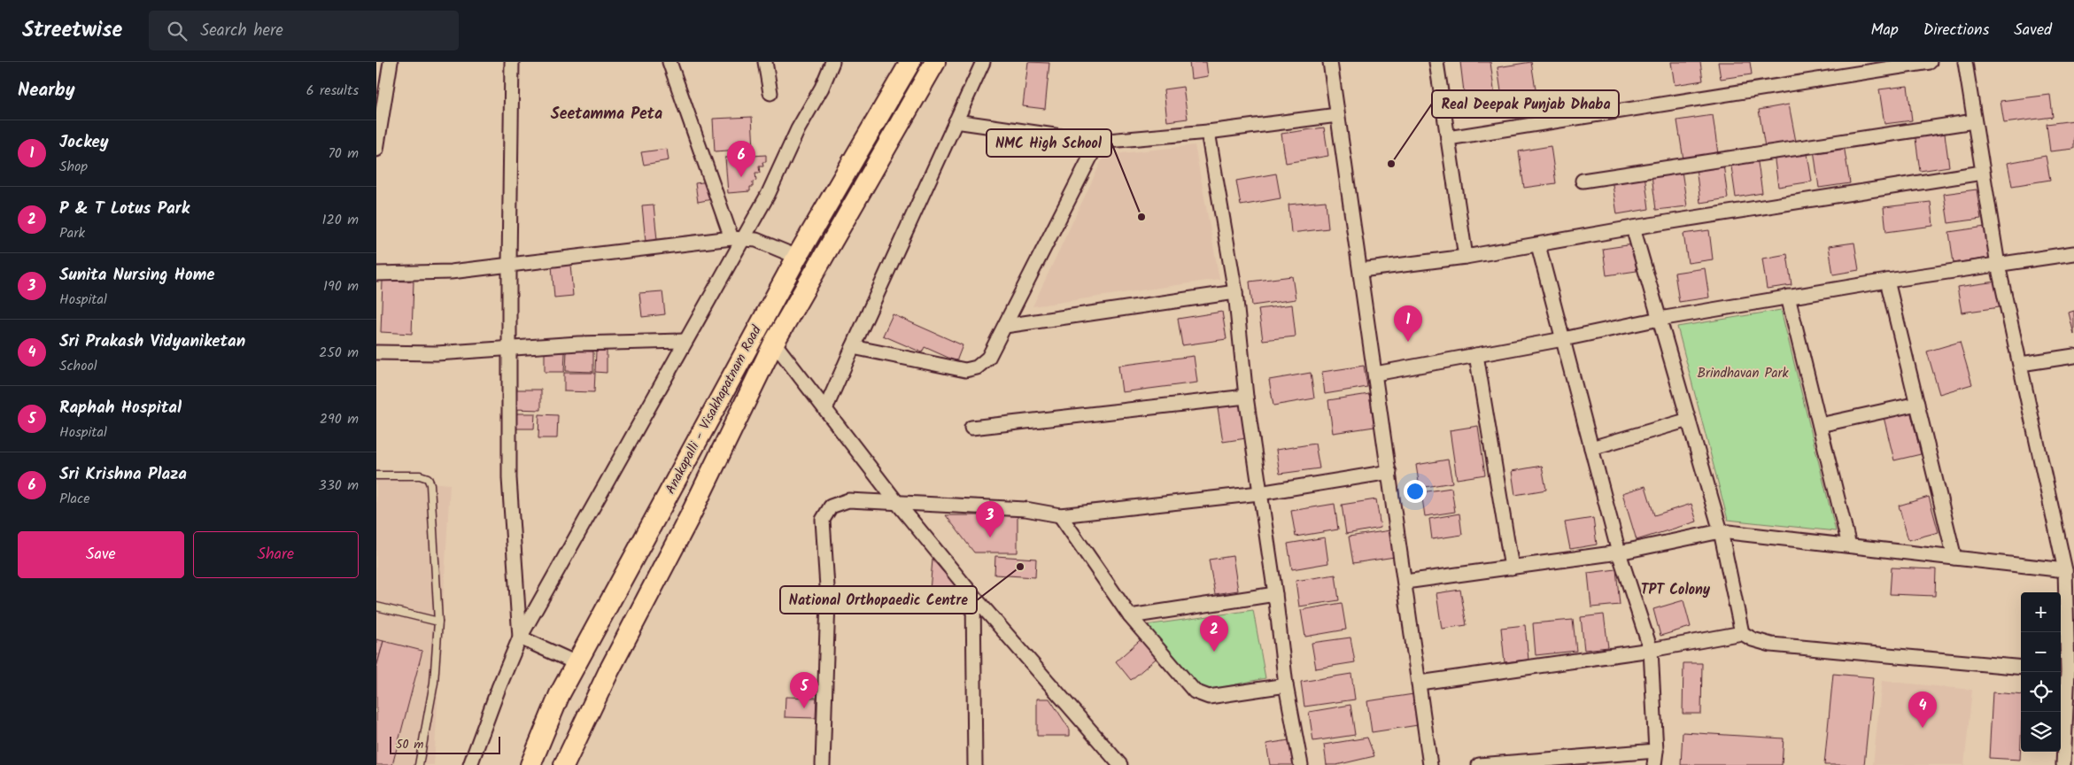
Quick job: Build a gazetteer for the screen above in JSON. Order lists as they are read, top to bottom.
{
  "streets": {
    "main road": ["Anakapalli - Visakhapatnam Road"]
  },
  "districts": ["Seetamma Peta", "TPT Colony"],
  "parks": ["Brindhavan Park"],
  "places": ["Real Deepak Punjab Dhaba", "NMC High School", "National Orthopaedic Centre"],
  "scale_bar": "50 m",
  "page": {
    "header": "Streetwise",
    "search": "Search here",
    "nav": ["Map", "Directions", "Saved"],
    "heading": ["Nearby", "6 results"],
    "list": [
      {
        "mark": "1",
        "name": "Jockey",
        "note": "Shop",
        "value": "70 m"
      },
      {
        "mark": "2",
        "name": "P & T Lotus Park",
        "note": "Park",
        "value": "120 m"
      },
      {
        "mark": "3",
        "name": "Sunita Nursing Home",
        "note": "Hospital",
        "value": "190 m"
      },
      {
        "mark": "4",
        "name": "Sri Prakash Vidyaniketan",
        "note": "School",
        "value": "250 m"
      },
      {
        "mark": "5",
        "name": "Raphah Hospital",
        "note": "Hospital",
        "value": "290 m"
      },
      {
        "mark": "6",
        "name": "Sri Krishna Plaza",
        "note": "Place",
        "value": "330 m"
      }
    ],
    "pins": [
      "6",
      "1",
      "3",
      "2",
      "5",
      "4"
    ],
    "buttons": ["Save", "Share"],
    "map_buttons": ["+", "−"],
    "scale": "50 m"
  }
}
